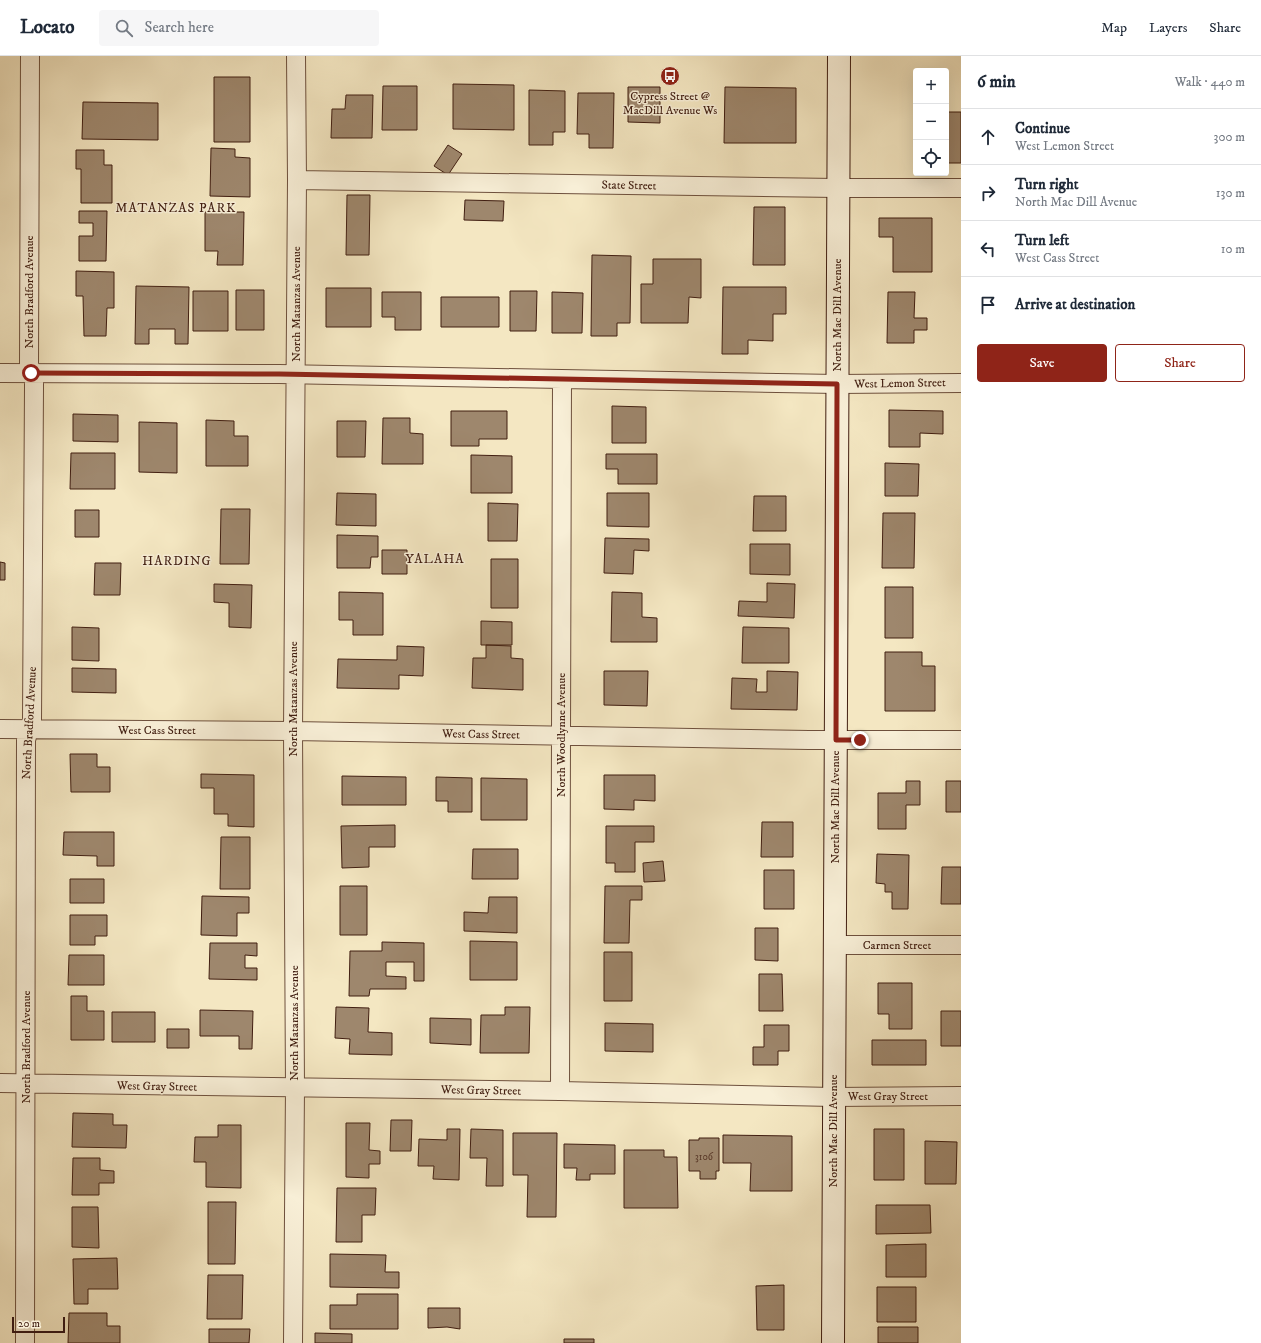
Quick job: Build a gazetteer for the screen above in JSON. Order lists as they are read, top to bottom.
{
  "streets": {
    "street": [
      "State Street",
      "North Bradford Avenue",
      "North Matanzas Avenue",
      "North Mac Dill Avenue",
      "West Lemon Street",
      "West Cass Street",
      "North Woodlynne Avenue",
      "Carmen Street",
      "West Gray Street"
    ]
  },
  "crossings": [
    ["State Street", "North Matanzas Avenue"],
    ["State Street", "North Mac Dill Avenue"],
    ["North Bradford Avenue", "West Lemon Street"],
    ["North Bradford Avenue", "West Cass Street"],
    ["North Bradford Avenue", "West Gray Street"],
    ["North Matanzas Avenue", "West Lemon Street"],
    ["North Matanzas Avenue", "West Cass Street"],
    ["North Matanzas Avenue", "West Gray Street"],
    ["North Mac Dill Avenue", "West Lemon Street"],
    ["North Mac Dill Avenue", "West Cass Street"],
    ["North Mac Dill Avenue", "Carmen Street"],
    ["North Mac Dill Avenue", "West Gray Street"],
    ["West Lemon Street", "North Woodlynne Avenue"],
    ["West Cass Street", "North Woodlynne Avenue"],
    ["North Woodlynne Avenue", "West Gray Street"]
  ],
  "districts": ["MATANZAS PARK", "YALAHA", "HARDING"],
  "places": {
    "bus stop": ["Cypress Street @ MacDill Avenue Ws"]
  },
  "house_numbers": ["3106"],
  "scale_bar": "20 m",
  "page": {
    "header": "Locato",
    "search": "Search here",
    "nav": ["Map", "Layers", "Share"],
    "heading": ["6 min", "Walk · 440 m"],
    "map_buttons": ["+", "−"],
    "list": [
      ["Continue", "West Lemon Street", "300 m"],
      ["Turn right", "North Mac Dill Avenue", "130 m"],
      ["Turn left", "West Cass Street", "10 m"],
      "Arrive at destination"
    ],
    "buttons": ["Save", "Share"],
    "scale": "20 m"
  }
}
